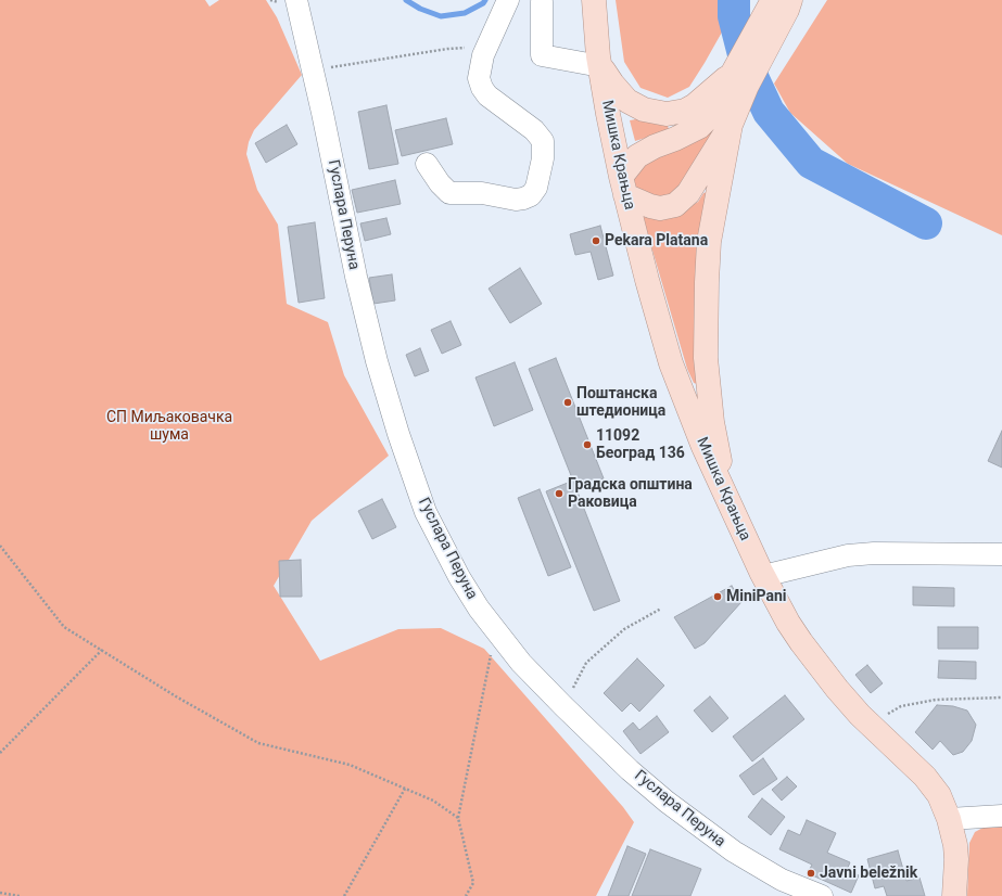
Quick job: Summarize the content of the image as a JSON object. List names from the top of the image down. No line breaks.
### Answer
{"streets":{"main road":["Мишка Крањца"],"street":["Гуслара Перуна"]},"parks":["СП Миљаковачка шума"],"places":["Pekara Platana","Поштанска штедионица","11092 Београд 136","Градска општина Раковица","MiniPani","Javni beležnik"]}
